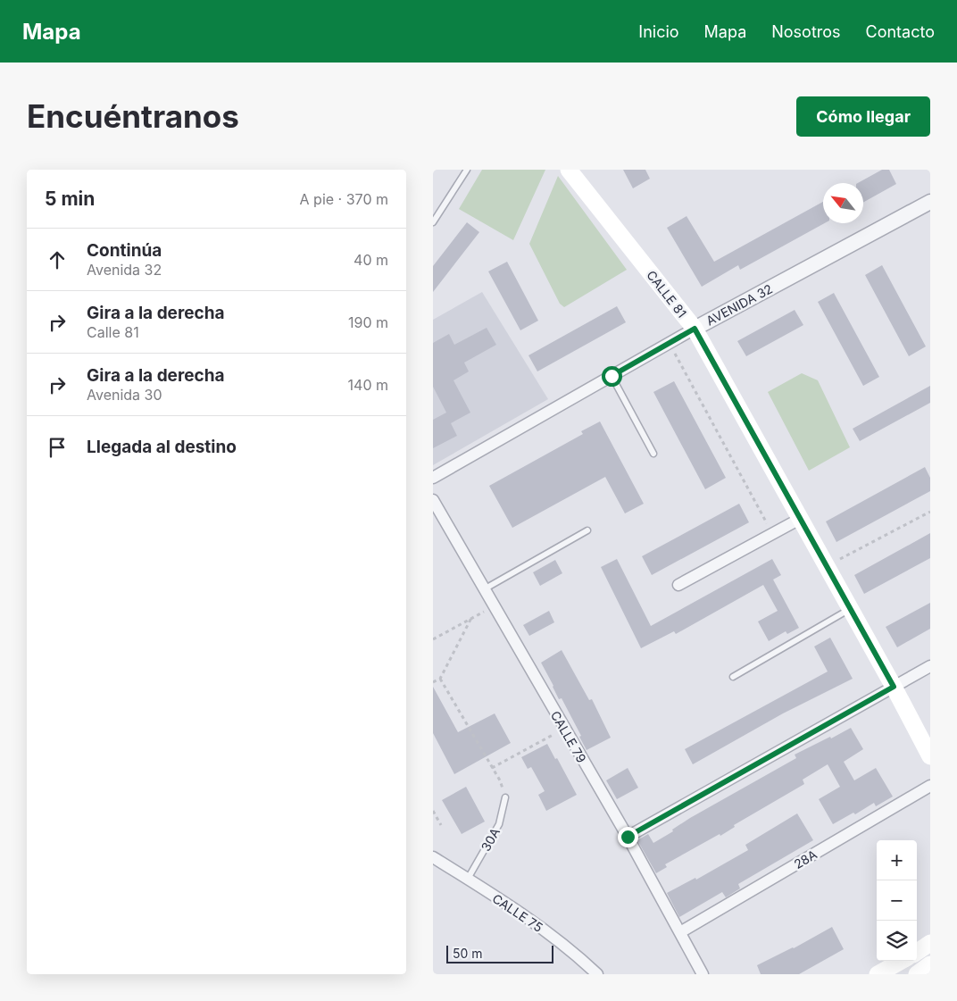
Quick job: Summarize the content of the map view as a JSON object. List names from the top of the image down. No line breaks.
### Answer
{"streets":{"main road":["CALLE 81"],"street":["AVENIDA 32","CALLE 79","28A","CALLE 75"],"lane":["30A"]},"crossings":[["CALLE 81","AVENIDA 32"],["CALLE 79","28A"],["30A","CALLE 75"]],"scale_bar":"50 m","north":"top left","page":{"header":"Mapa","nav":["Inicio","Mapa","Nosotros","Contacto"],"buttons":"Cómo llegar","title":"Encuéntranos","heading":["5 min","A pie · 370 m"],"list":[["Continúa","Avenida 32","40 m"],["Gira a la derecha","Calle 81","190 m"],["Gira a la derecha","Avenida 30","140 m"],"Llegada al destino"],"map_buttons":["+","−"],"scale":"50 m"}}
